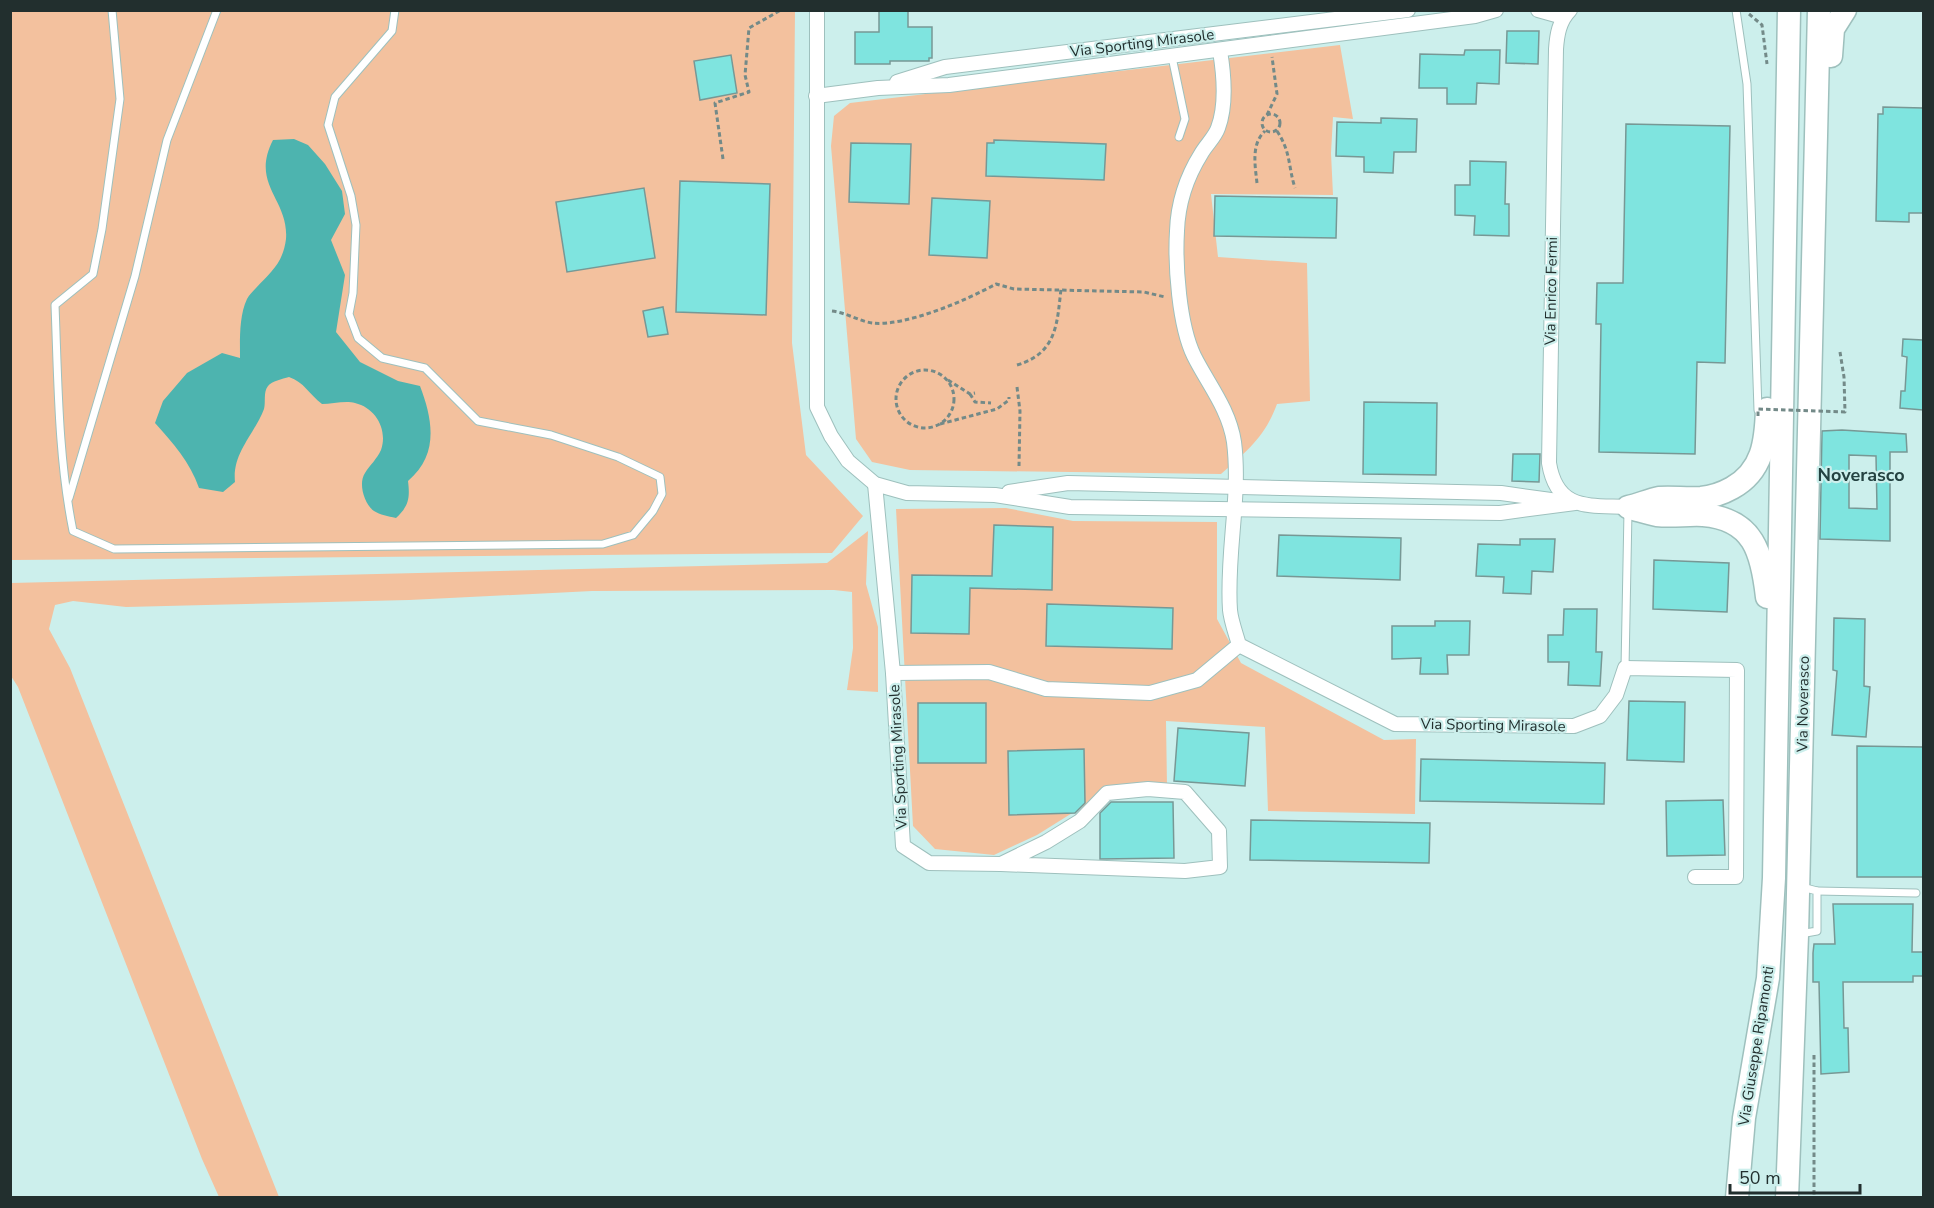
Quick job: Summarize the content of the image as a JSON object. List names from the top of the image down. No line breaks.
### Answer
{"streets":{"main road":["Via Noverasco","Via Giuseppe Ripamonti"],"street":["Via Sporting Mirasole","Via Enrico Fermi"]},"crossings":[["Via Noverasco","Via Giuseppe Ripamonti"]],"districts":["Noverasco"],"scale_bar":"50 m"}
